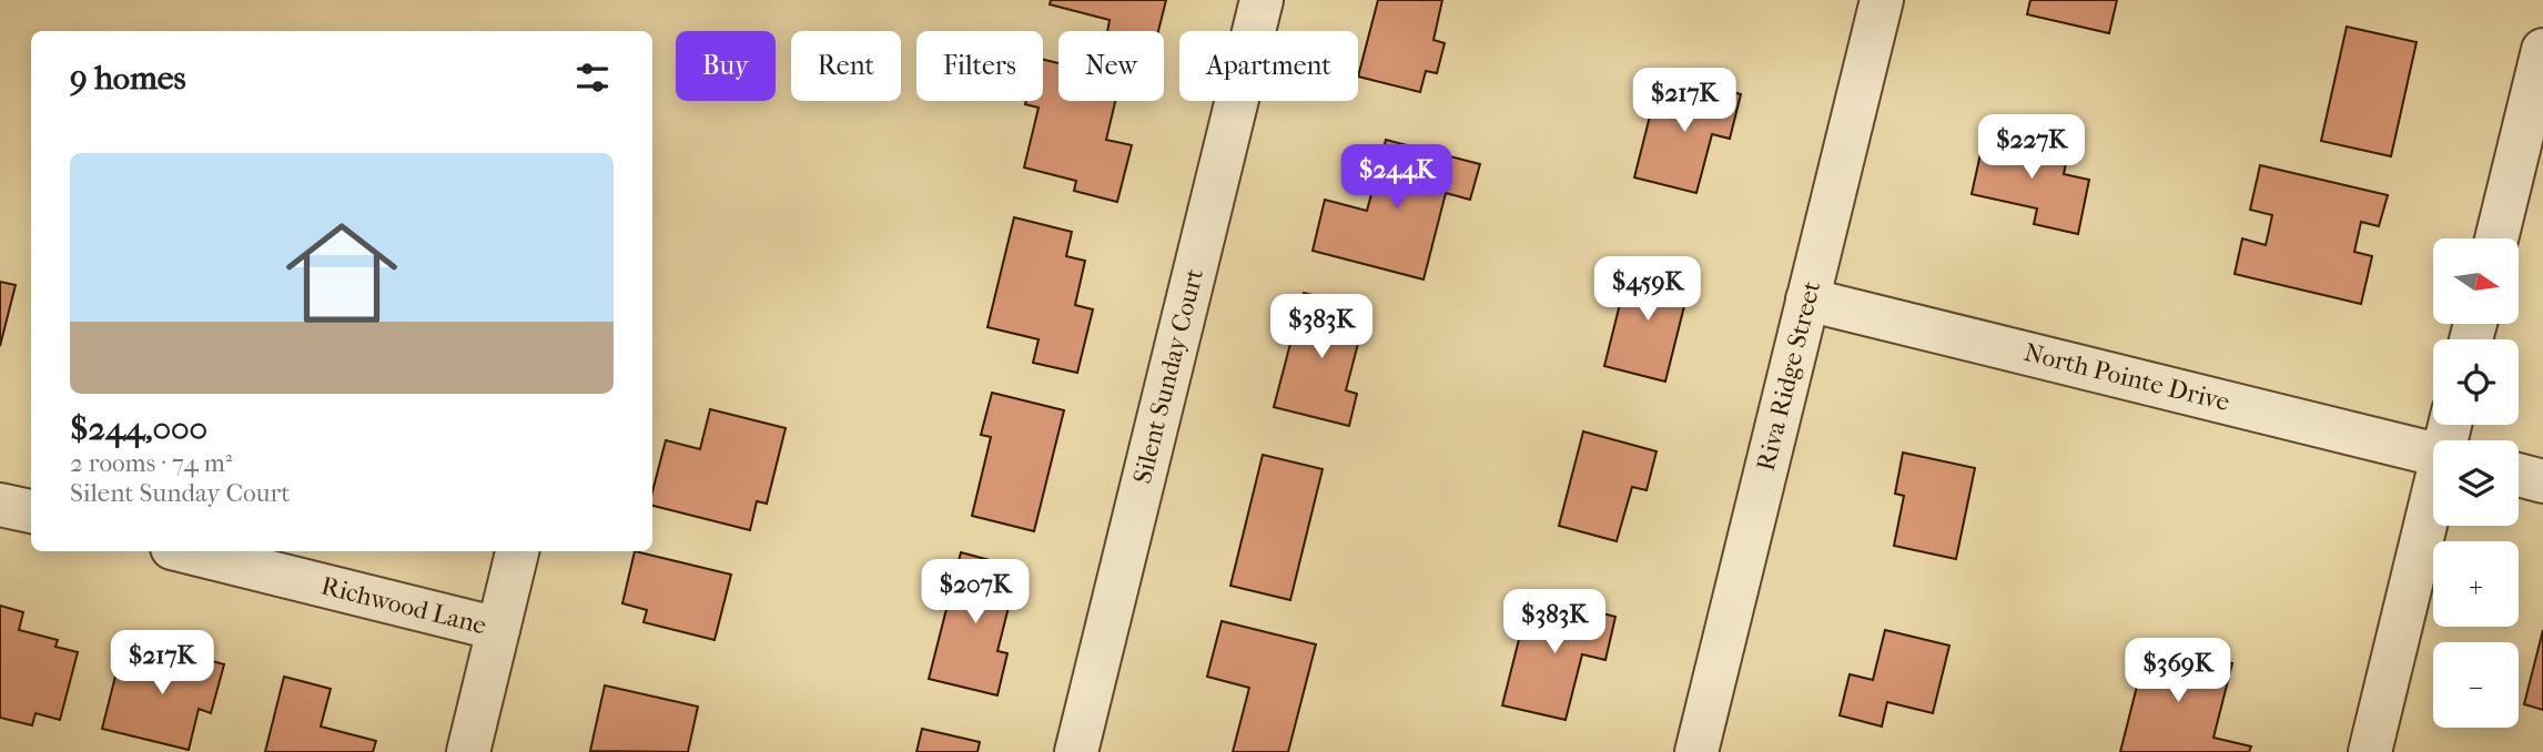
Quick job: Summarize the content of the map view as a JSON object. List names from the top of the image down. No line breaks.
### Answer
{"streets":{"street":["Silent Sunday Court","Riva Ridge Street","North Pointe Drive","Richwood Lane"]},"crossings":[["Riva Ridge Street","North Pointe Drive"]],"north":"right","page":{"chip":["Buy","Rent","Filters","New","Apartment"],"heading":"9 homes","price":["$217K","$227K","$244K","$459K","$383K","$207K","$383K","$217K","$369K"],"list":[{"name":"$244,000","note":"2 rooms · 74 m² · Silent Sunday Court"}],"map_buttons":["+","−"]}}
